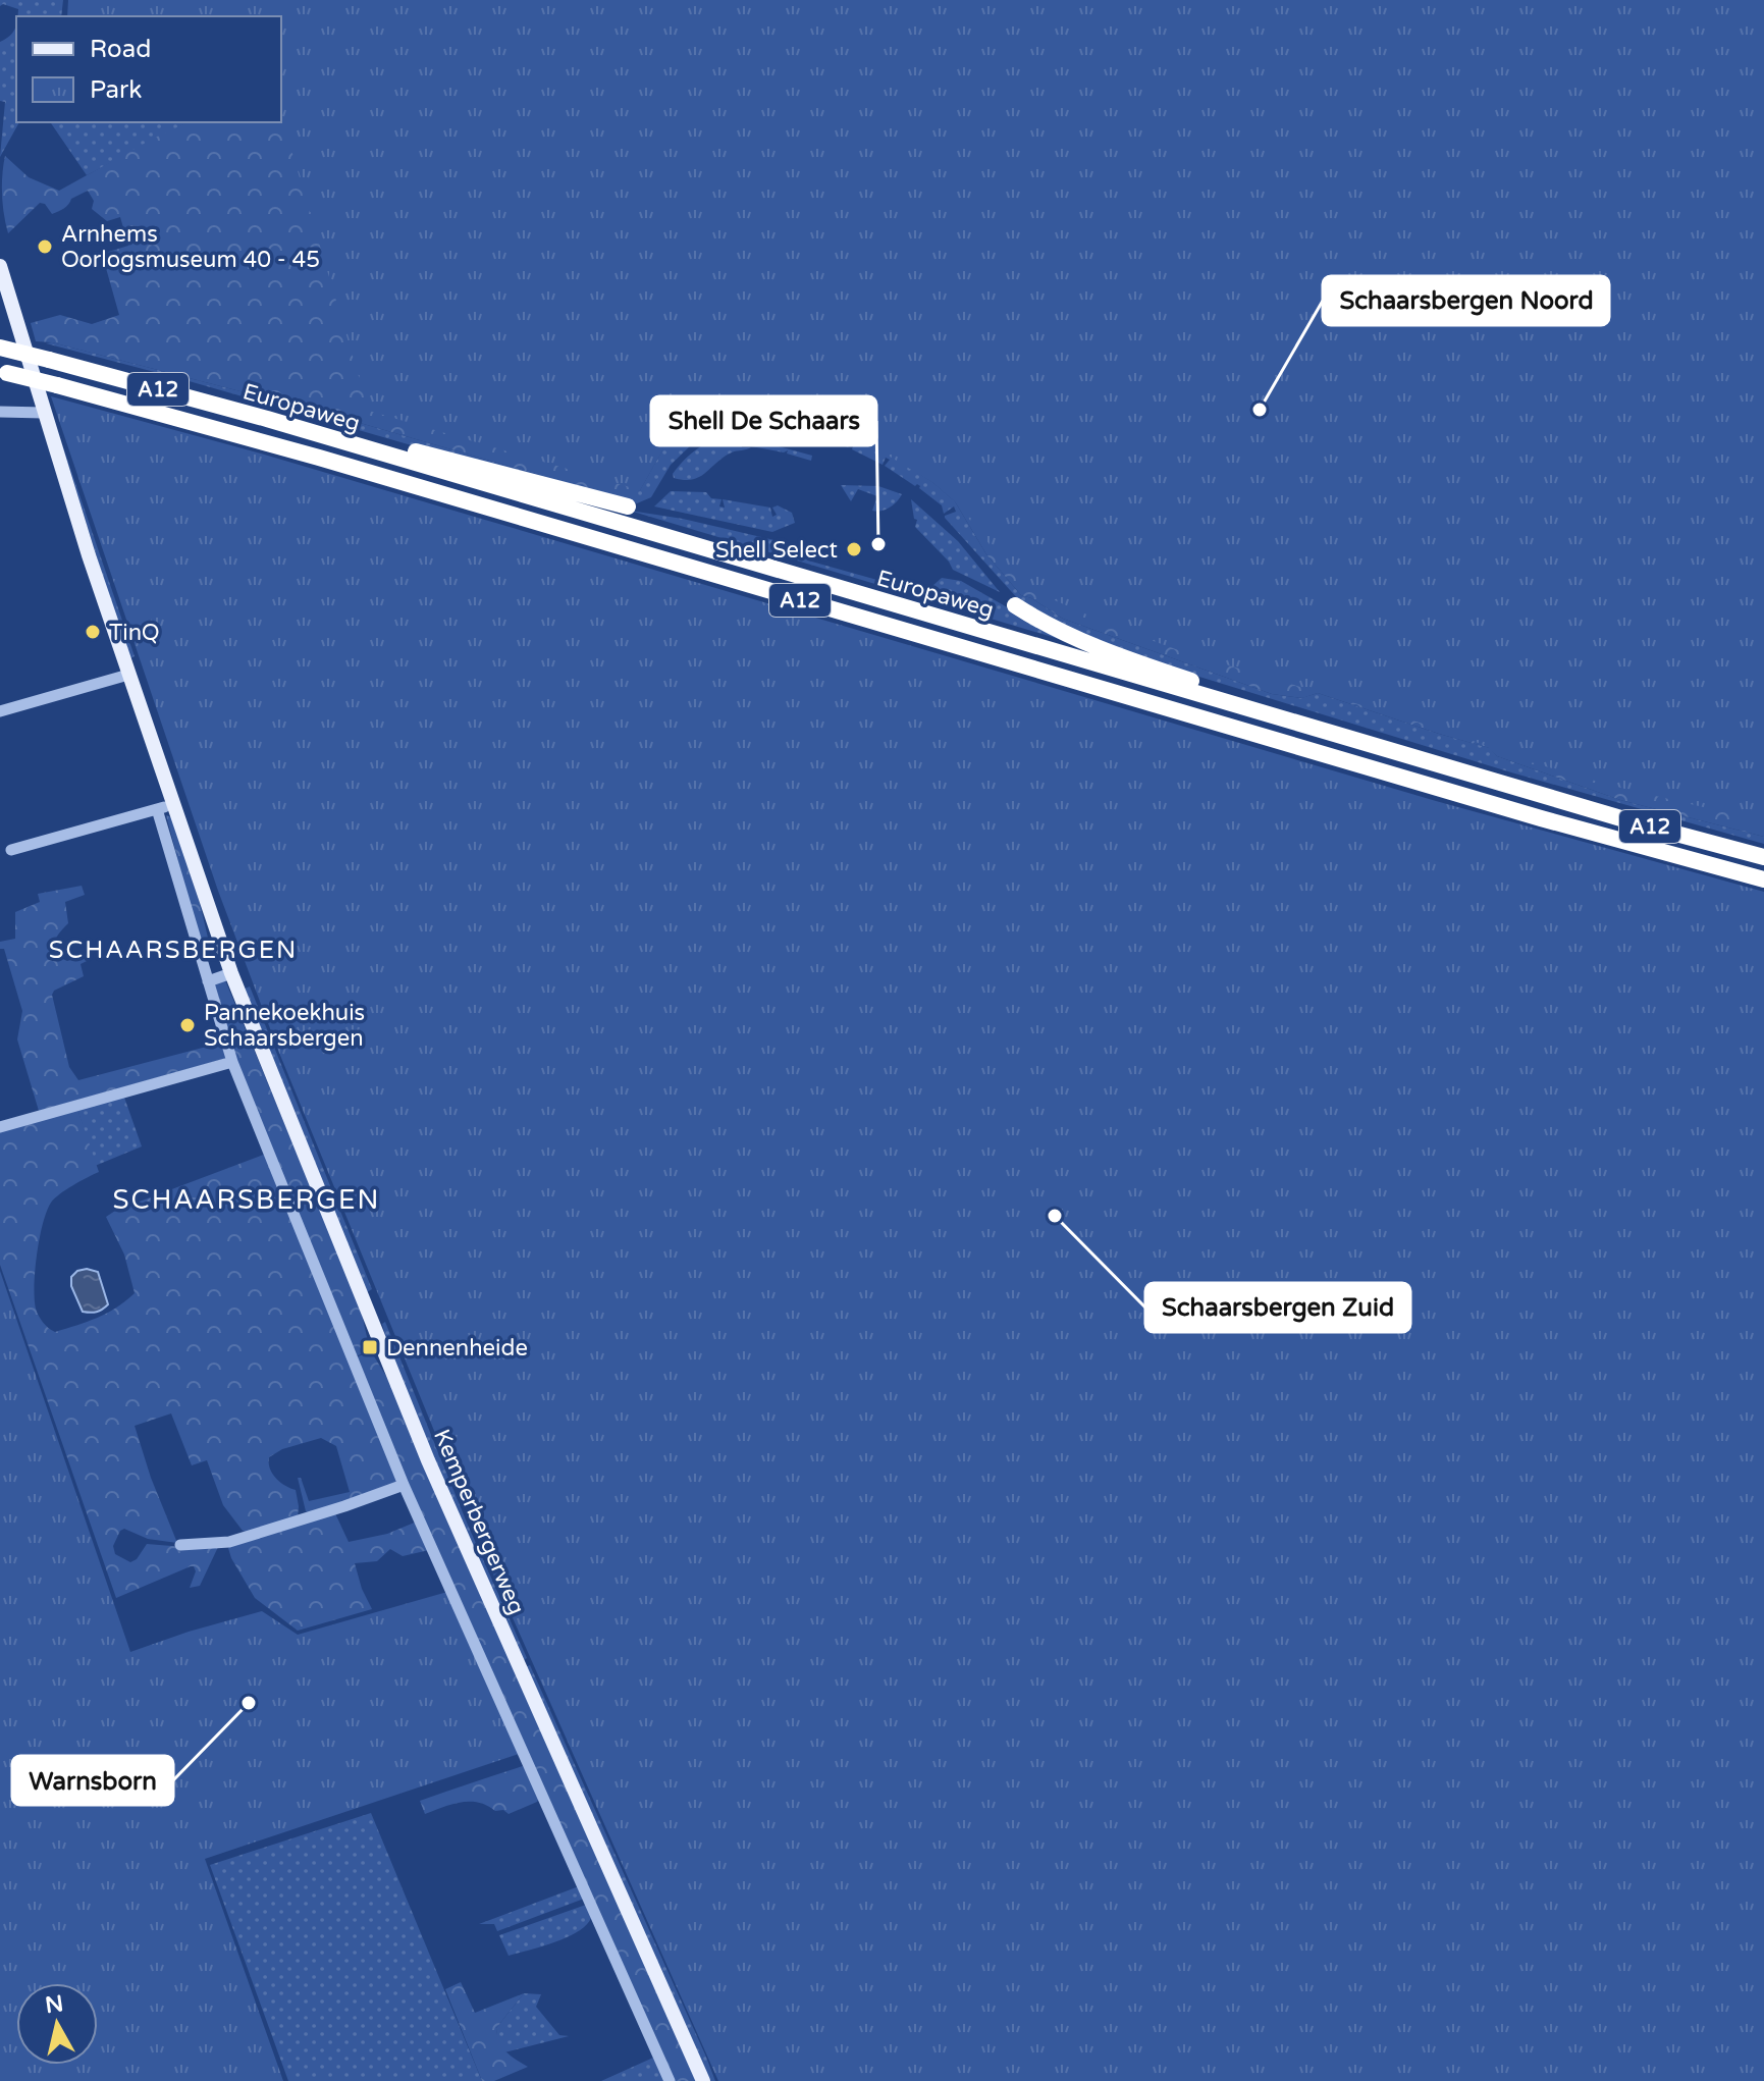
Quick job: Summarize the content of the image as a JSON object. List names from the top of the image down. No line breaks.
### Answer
{"streets":{"highway":["A12","Europaweg"],"main road":["Kemperbergerweg"]},"crossings":[["A12","Europaweg"]],"districts":["SCHAARSBERGEN","SCHAARSBERGEN"],"places":{"other":["Arnhems Oorlogsmuseum 40 - 45","Schaarsbergen Noord","Shell De Schaars","Shell Select","TinQ","Pannekoekhuis Schaarsbergen","Schaarsbergen Zuid","Warnsborn"],"transit":["Dennenheide"]},"legend":["Road","Park"],"north":"top"}
